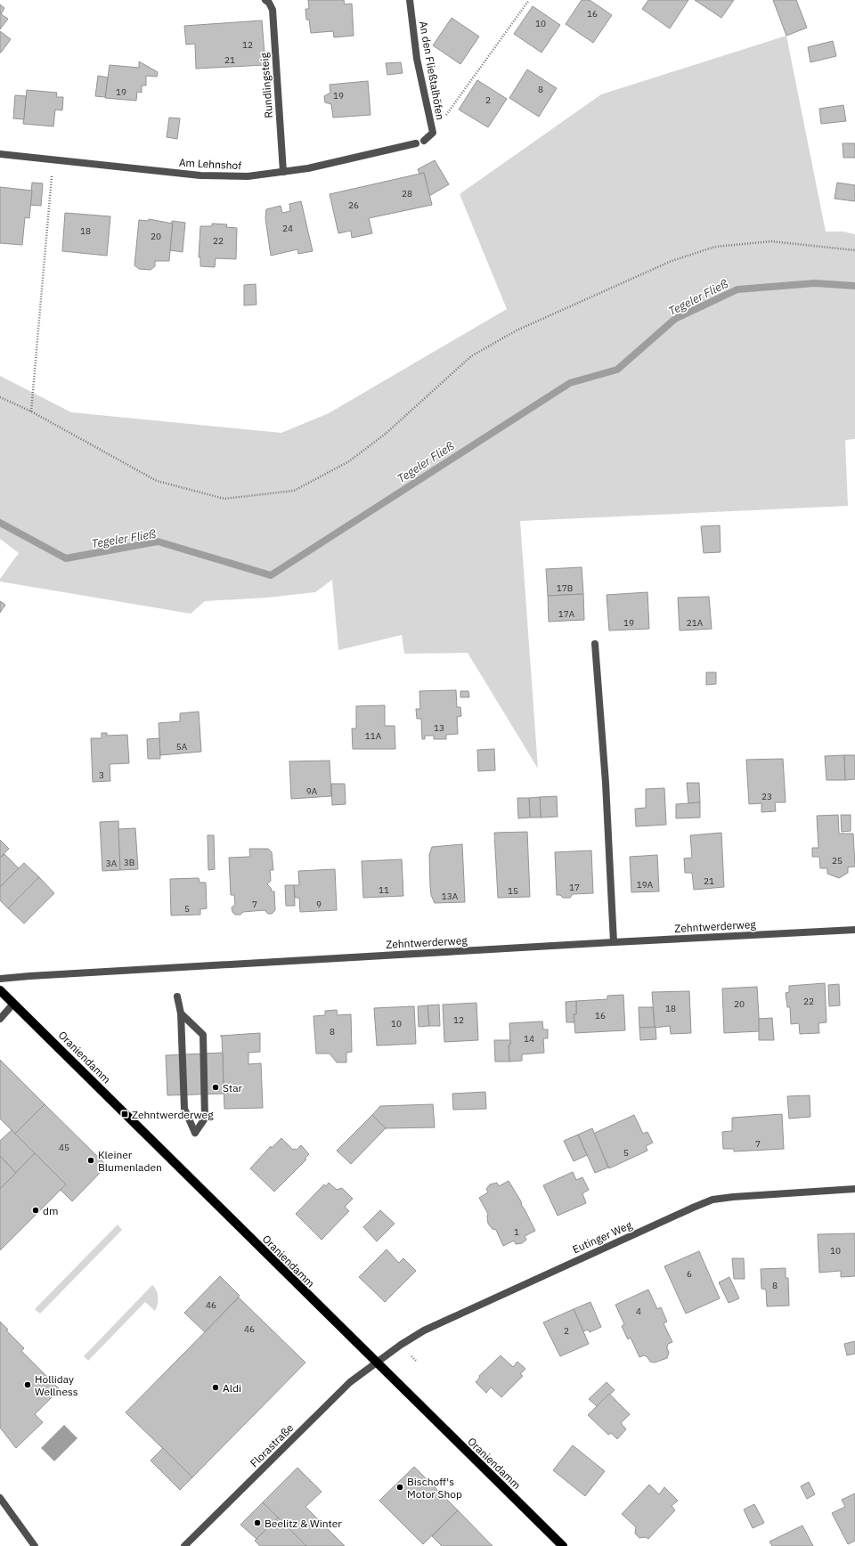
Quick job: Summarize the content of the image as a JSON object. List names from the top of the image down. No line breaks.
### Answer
{"streets":{"main road":["Oraniendamm"],"street":["An den Fließtalhöfen","Rundlingsteig","Am Lehnshof","Zehntwerderweg","Eutinger Weg","Florastraße"]},"crossings":[["Rundlingsteig","Am Lehnshof"],["Oraniendamm","Eutinger Weg"],["Oraniendamm","Florastraße"],["Eutinger Weg","Florastraße"]],"water":["Tegeler Fließ"],"places":{"other":["Star","Kleiner Blumenladen","dm","Holliday Wellness","Aldi","Bischoff's Motor Shop","Beelitz & Winter"],"transit":["Zehntwerderweg"]},"house_numbers":["16","10","12","21","8","19","19","2","28","26","24","18","20","22","17B","17A","19","21A","13","11A","5A","3","9A","23","25","3B","3A","21","19A","17","11","15","13A","7","9","5","22","20","18","16","12","10","8","14","7","45","5","1","10","6","8","46","4","46","2"]}
